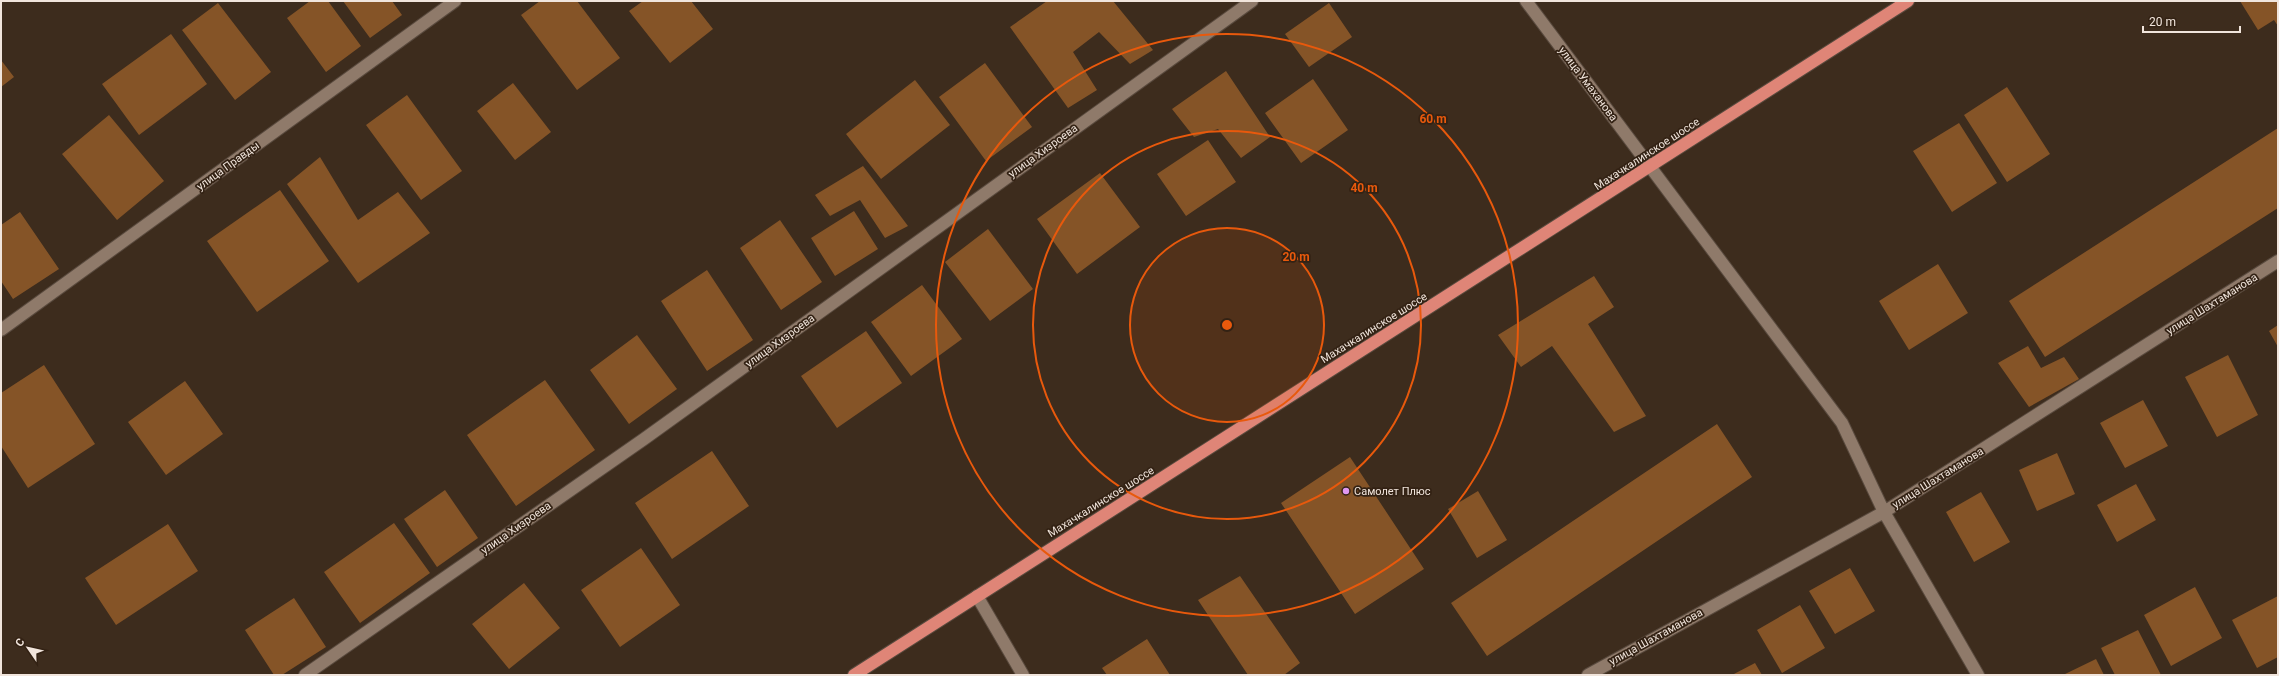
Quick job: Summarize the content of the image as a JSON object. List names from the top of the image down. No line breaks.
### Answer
{"streets":{"highway":["Махачкалинское шоссе"],"street":["улица Умаханова","улица Хизроева","улица Правды","улица Шахтаманова"]},"crossings":[["улица Умаханова","Махачкалинское шоссе"],["улица Умаханова","улица Шахтаманова"]],"places":["Самолет Плюс"],"scale_bar":"20 m","north":"top left","rings":["60 m","40 m","20 m"]}
